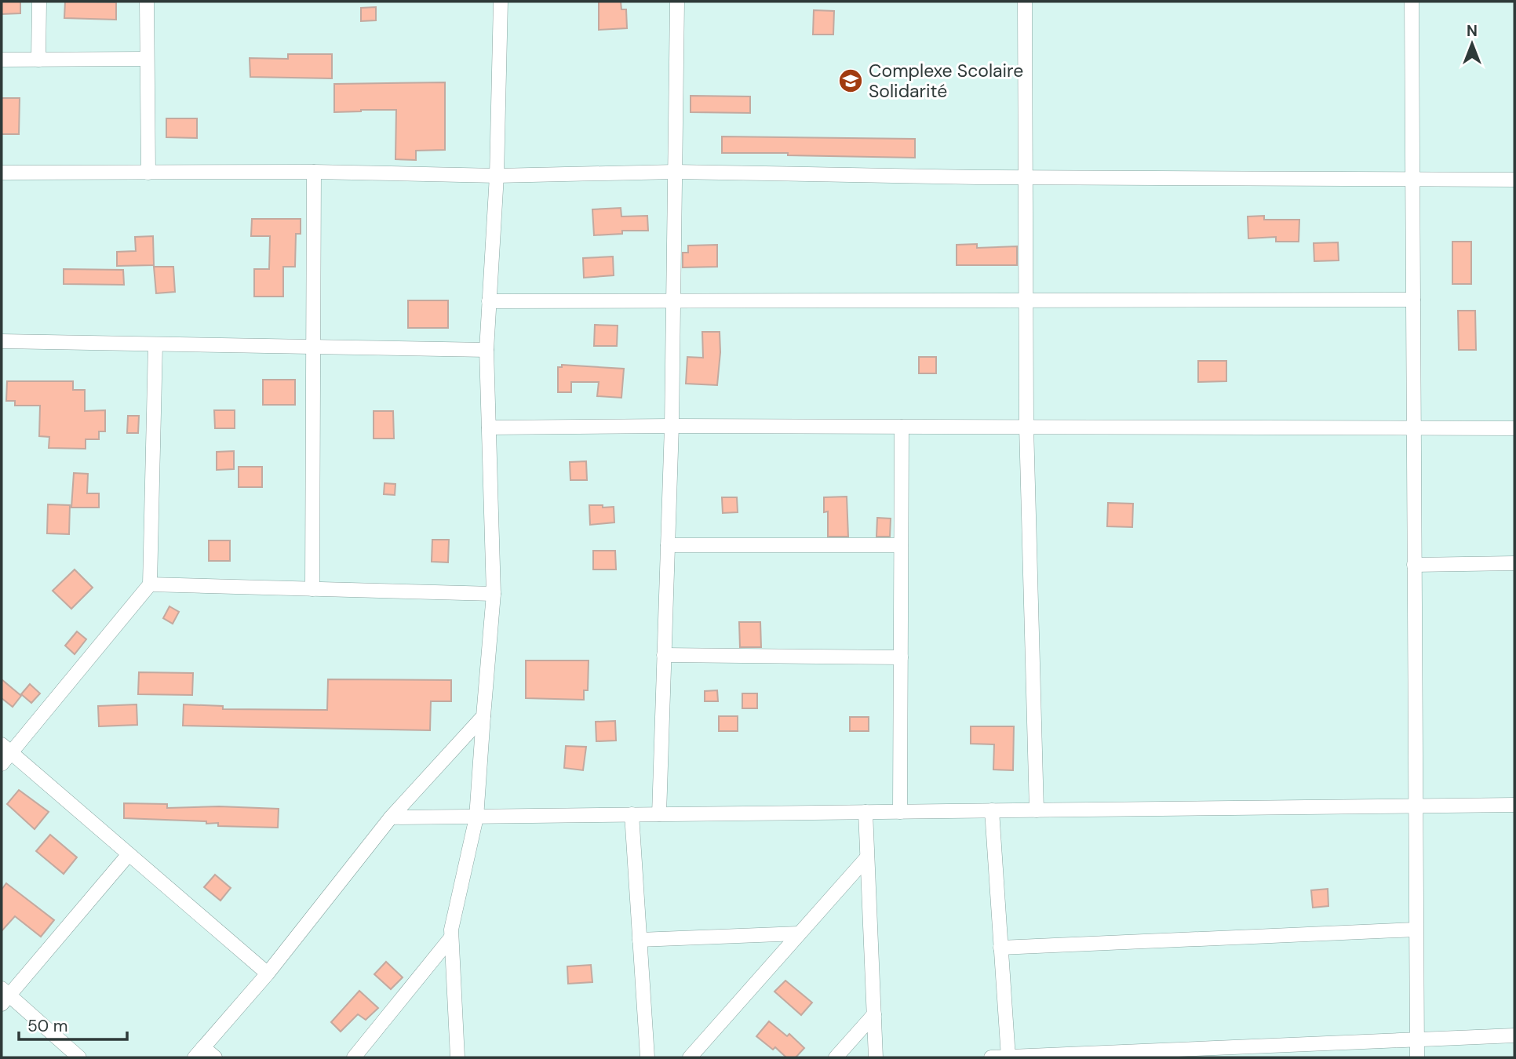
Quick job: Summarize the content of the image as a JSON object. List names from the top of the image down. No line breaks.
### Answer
{"places":{"school or university":["Complexe Scolaire Solidarité"]},"scale_bar":"50 m","north":"top"}
